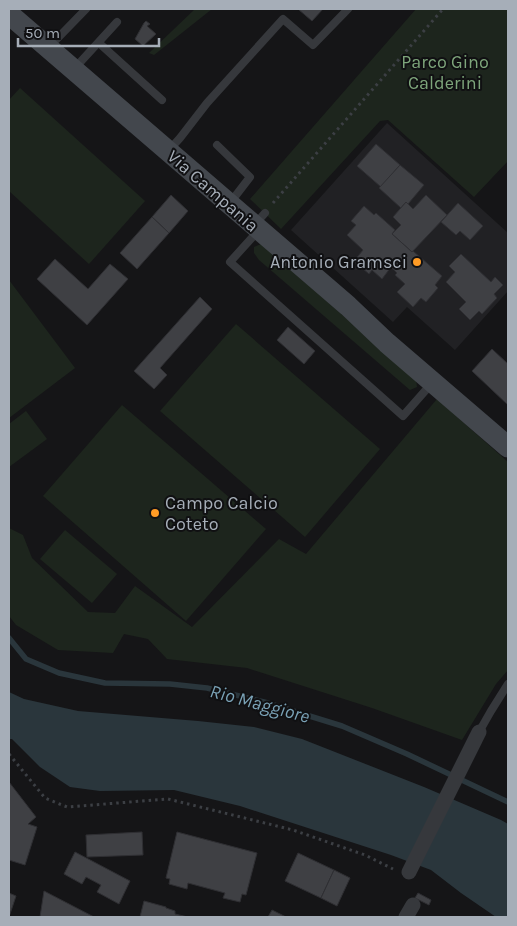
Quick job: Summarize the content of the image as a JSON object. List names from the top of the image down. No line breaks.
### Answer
{"streets":{"street":["Via Campania"]},"water":["Rio Maggiore"],"parks":["Parco Gino Calderini"],"places":["Antonio Gramsci","Campo Calcio Coteto"],"scale_bar":"50 m"}
